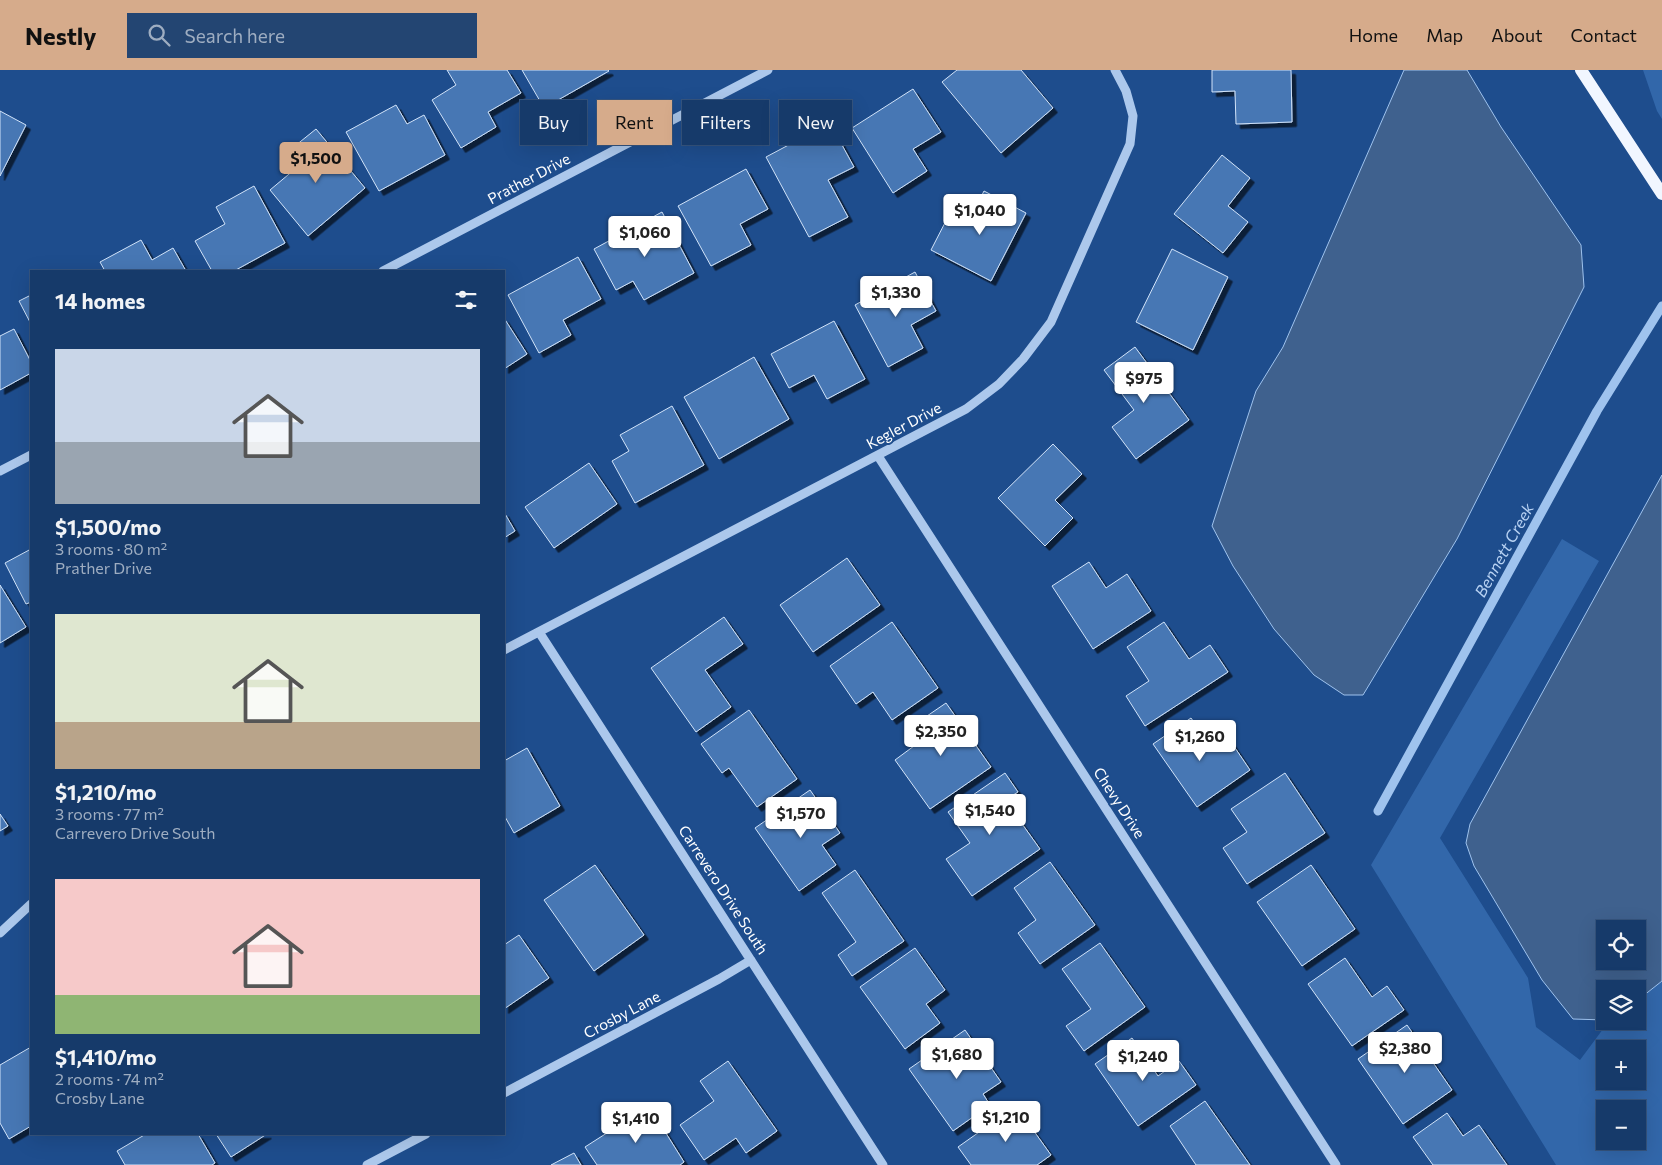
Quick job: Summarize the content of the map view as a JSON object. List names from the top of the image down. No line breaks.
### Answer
{"streets":{"street":["Prather Drive","Kegler Drive","Chevy Drive","Carrevero Drive South","Crosby Lane"]},"crossings":[["Kegler Drive","Chevy Drive"],["Kegler Drive","Carrevero Drive South"],["Carrevero Drive South","Crosby Lane"]],"water":["Bennett Creek"],"page":{"header":"Nestly","search":"Search here","nav":["Home","Map","About","Contact"],"chip":["Buy","Rent","Filters","New"],"price":["$1,500","$1,040","$1,060","$1,330","$975","$2,350","$1,260","$1,540","$1,570","$2,380","$1,680","$1,240","$1,210","$1,410"],"heading":"14 homes","list":[{"name":"$1,500/mo","note":"3 rooms · 80 m² · Prather Drive"},{"name":"$1,210/mo","note":"3 rooms · 77 m² · Carrevero Drive South"},{"name":"$1,410/mo","note":"2 rooms · 74 m² · Crosby Lane"}],"map_buttons":["+","−"]}}
